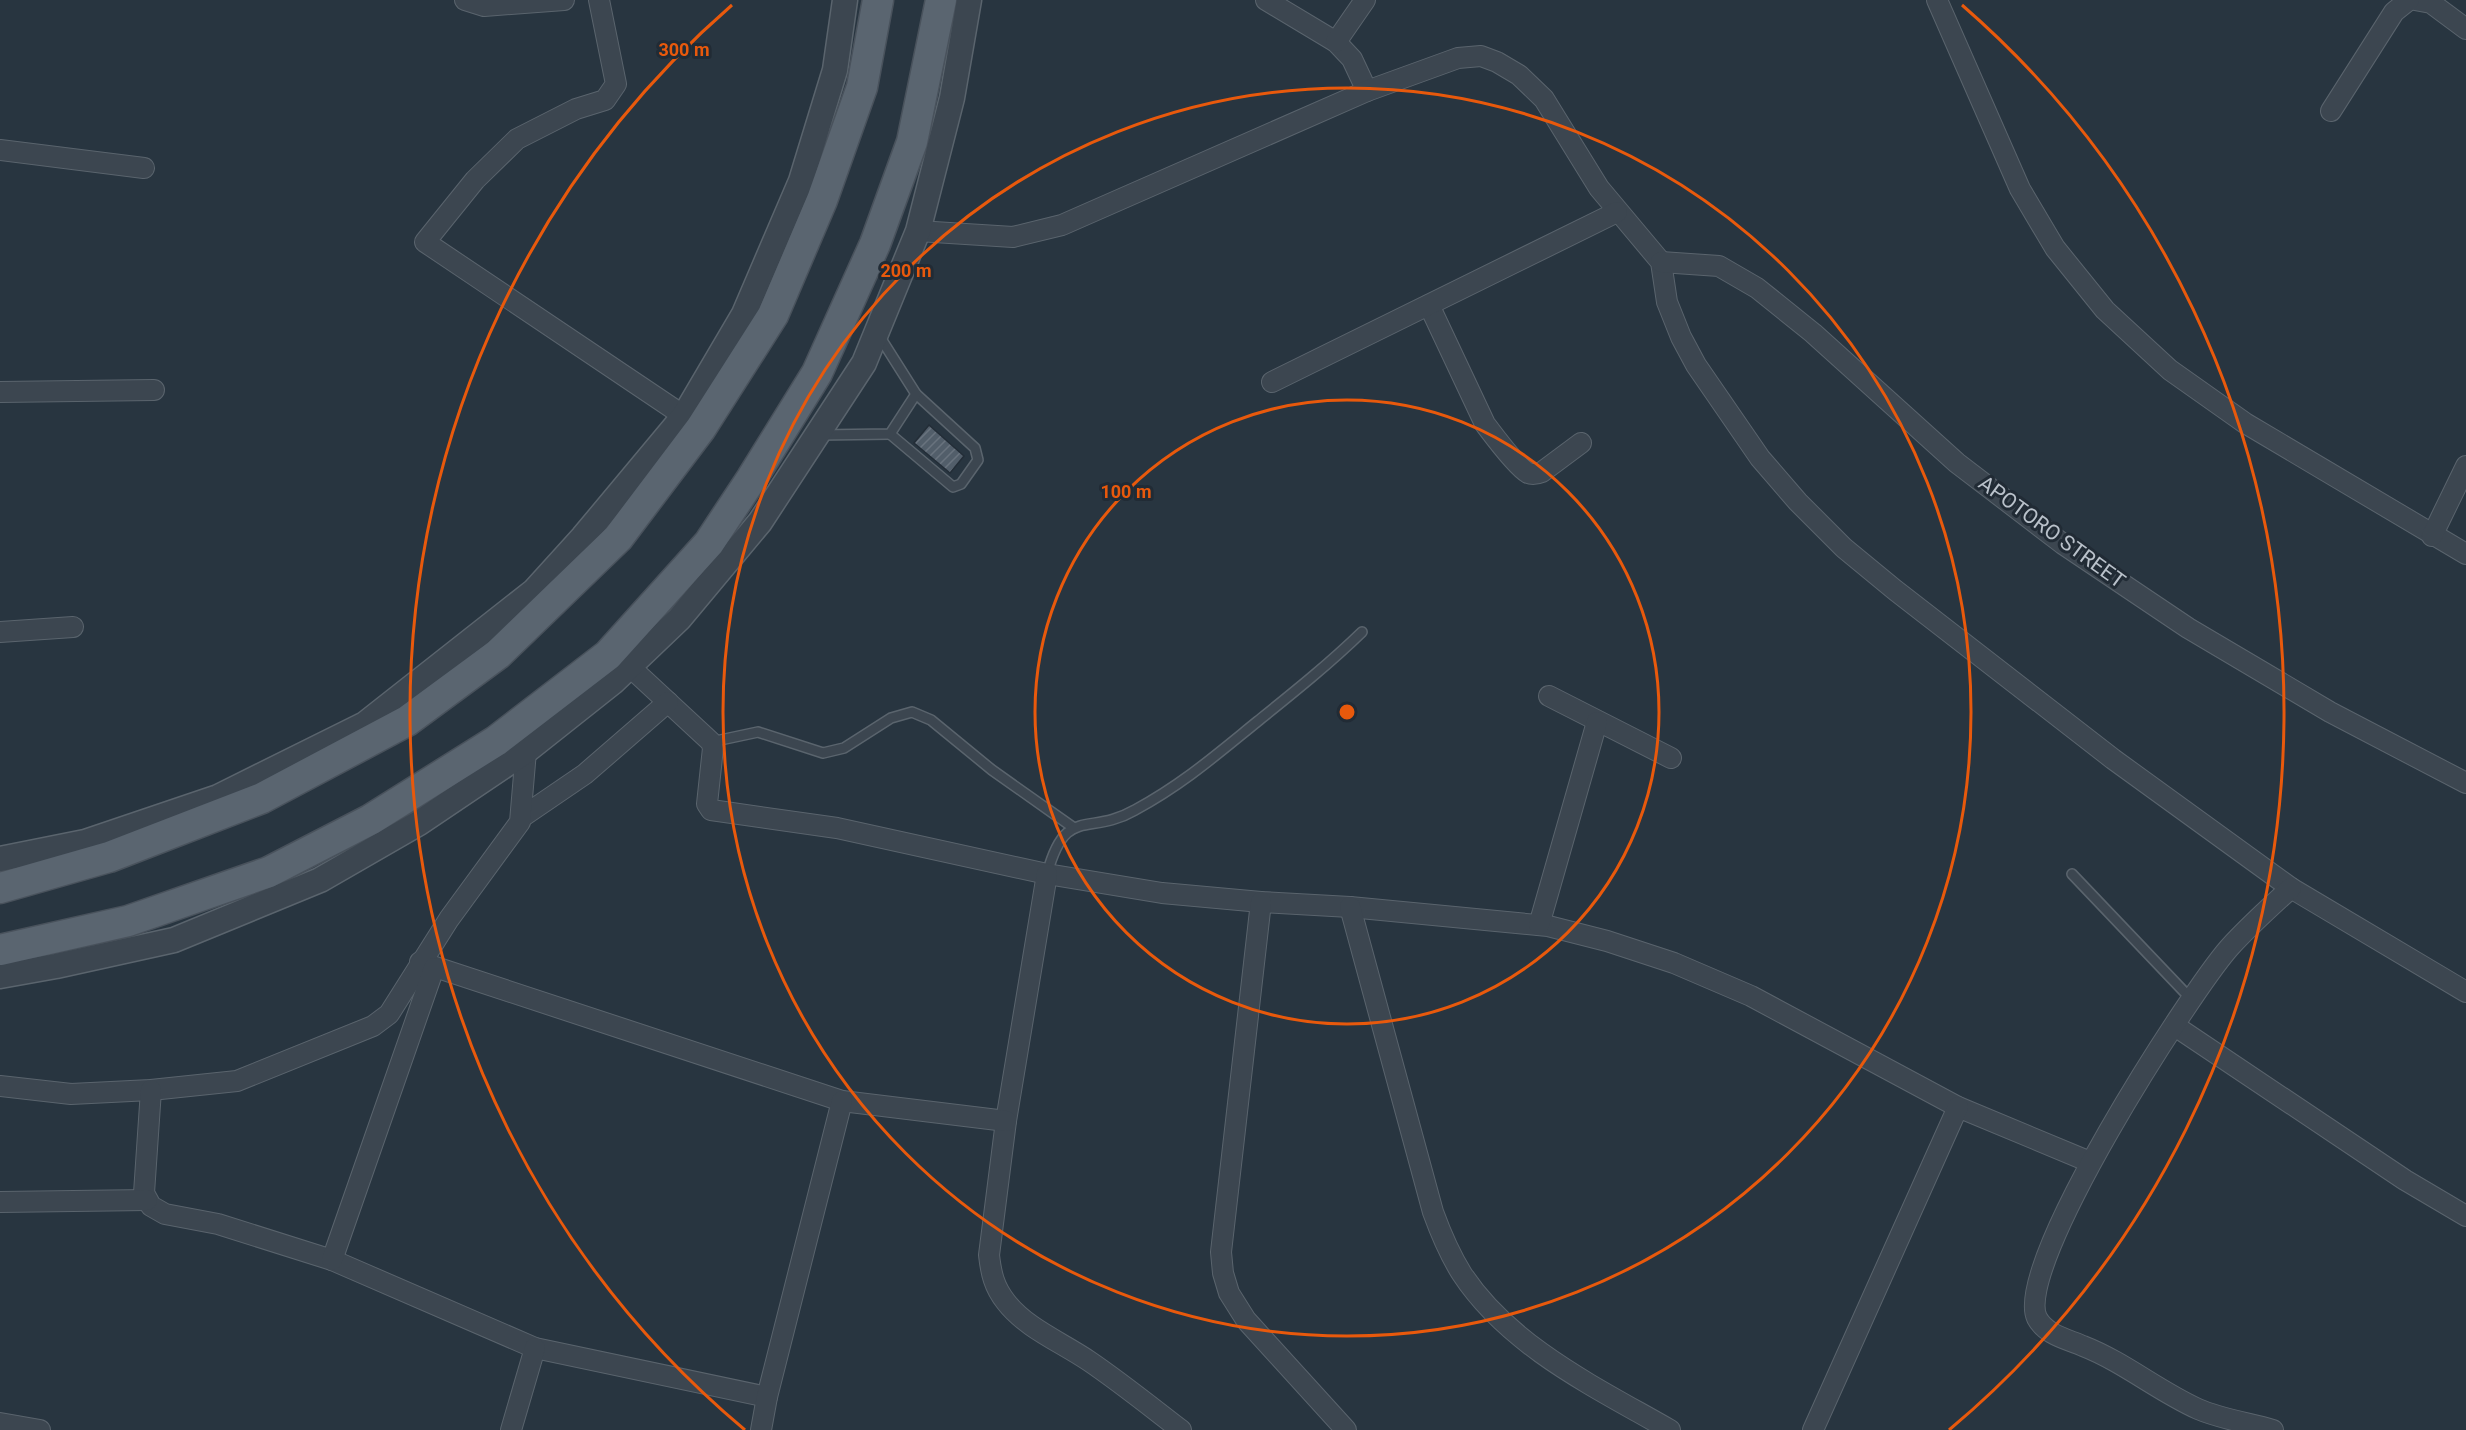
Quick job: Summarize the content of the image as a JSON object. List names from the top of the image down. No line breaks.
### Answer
{"streets":{"street":["APOTORO STREET"]},"rings":["300 m","200 m","100 m"]}
